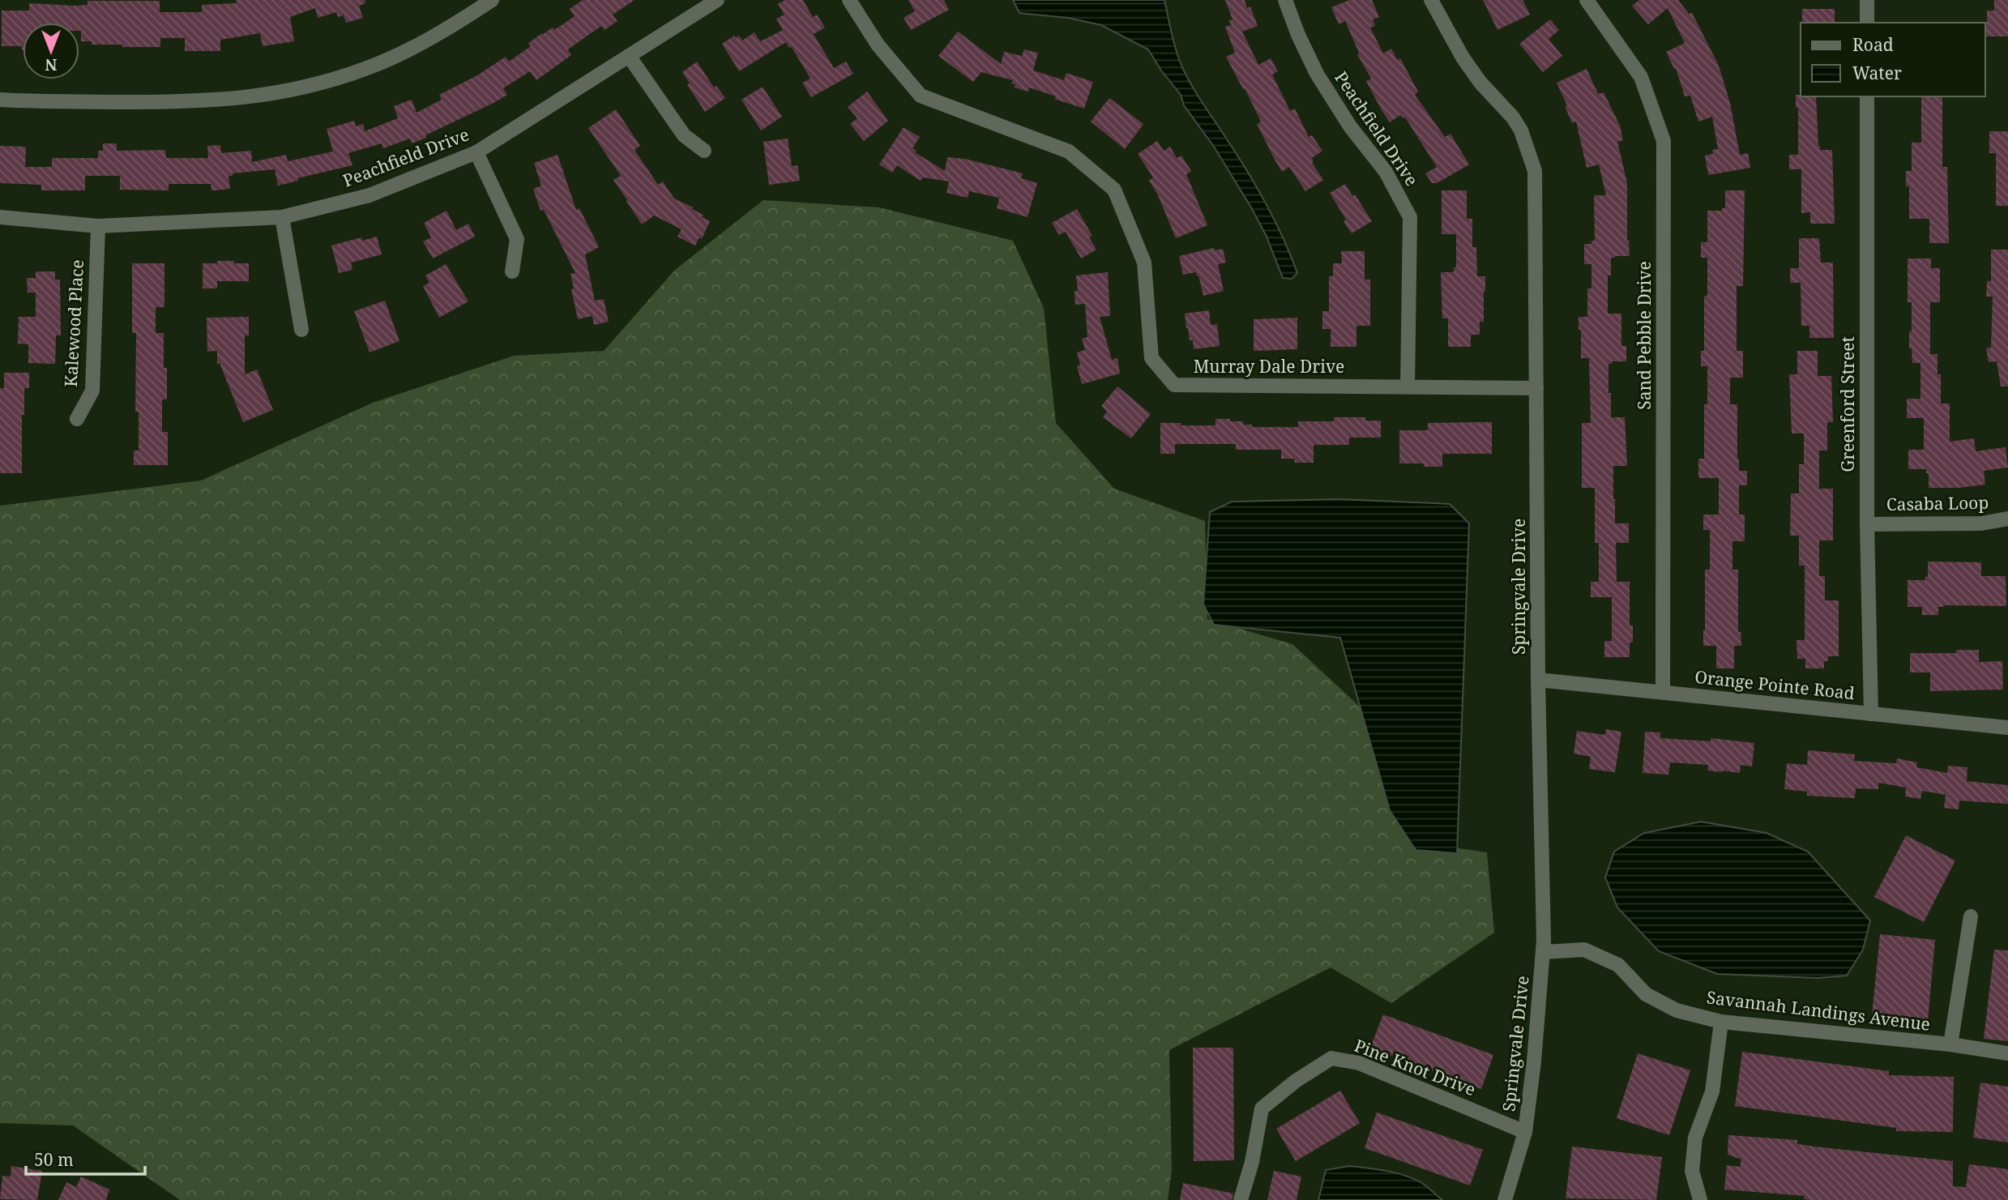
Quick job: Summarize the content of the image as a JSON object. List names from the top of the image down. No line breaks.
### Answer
{"streets":{"street":["Peachfield Drive","Kalewood Place","Sand Pebble Drive","Murray Dale Drive","Greenford Street","Casaba Loop","Springvale Drive","Orange Pointe Road","Savannah Landings Avenue","Pine Knot Drive"]},"crossings":[["Peachfield Drive","Kalewood Place"],["Peachfield Drive","Murray Dale Drive"],["Sand Pebble Drive","Orange Pointe Road"],["Murray Dale Drive","Springvale Drive"],["Greenford Street","Casaba Loop"],["Greenford Street","Orange Pointe Road"],["Springvale Drive","Orange Pointe Road"],["Springvale Drive","Savannah Landings Avenue"],["Springvale Drive","Pine Knot Drive"]],"legend":["Road","Water"],"scale_bar":"50 m","north":"bottom"}
